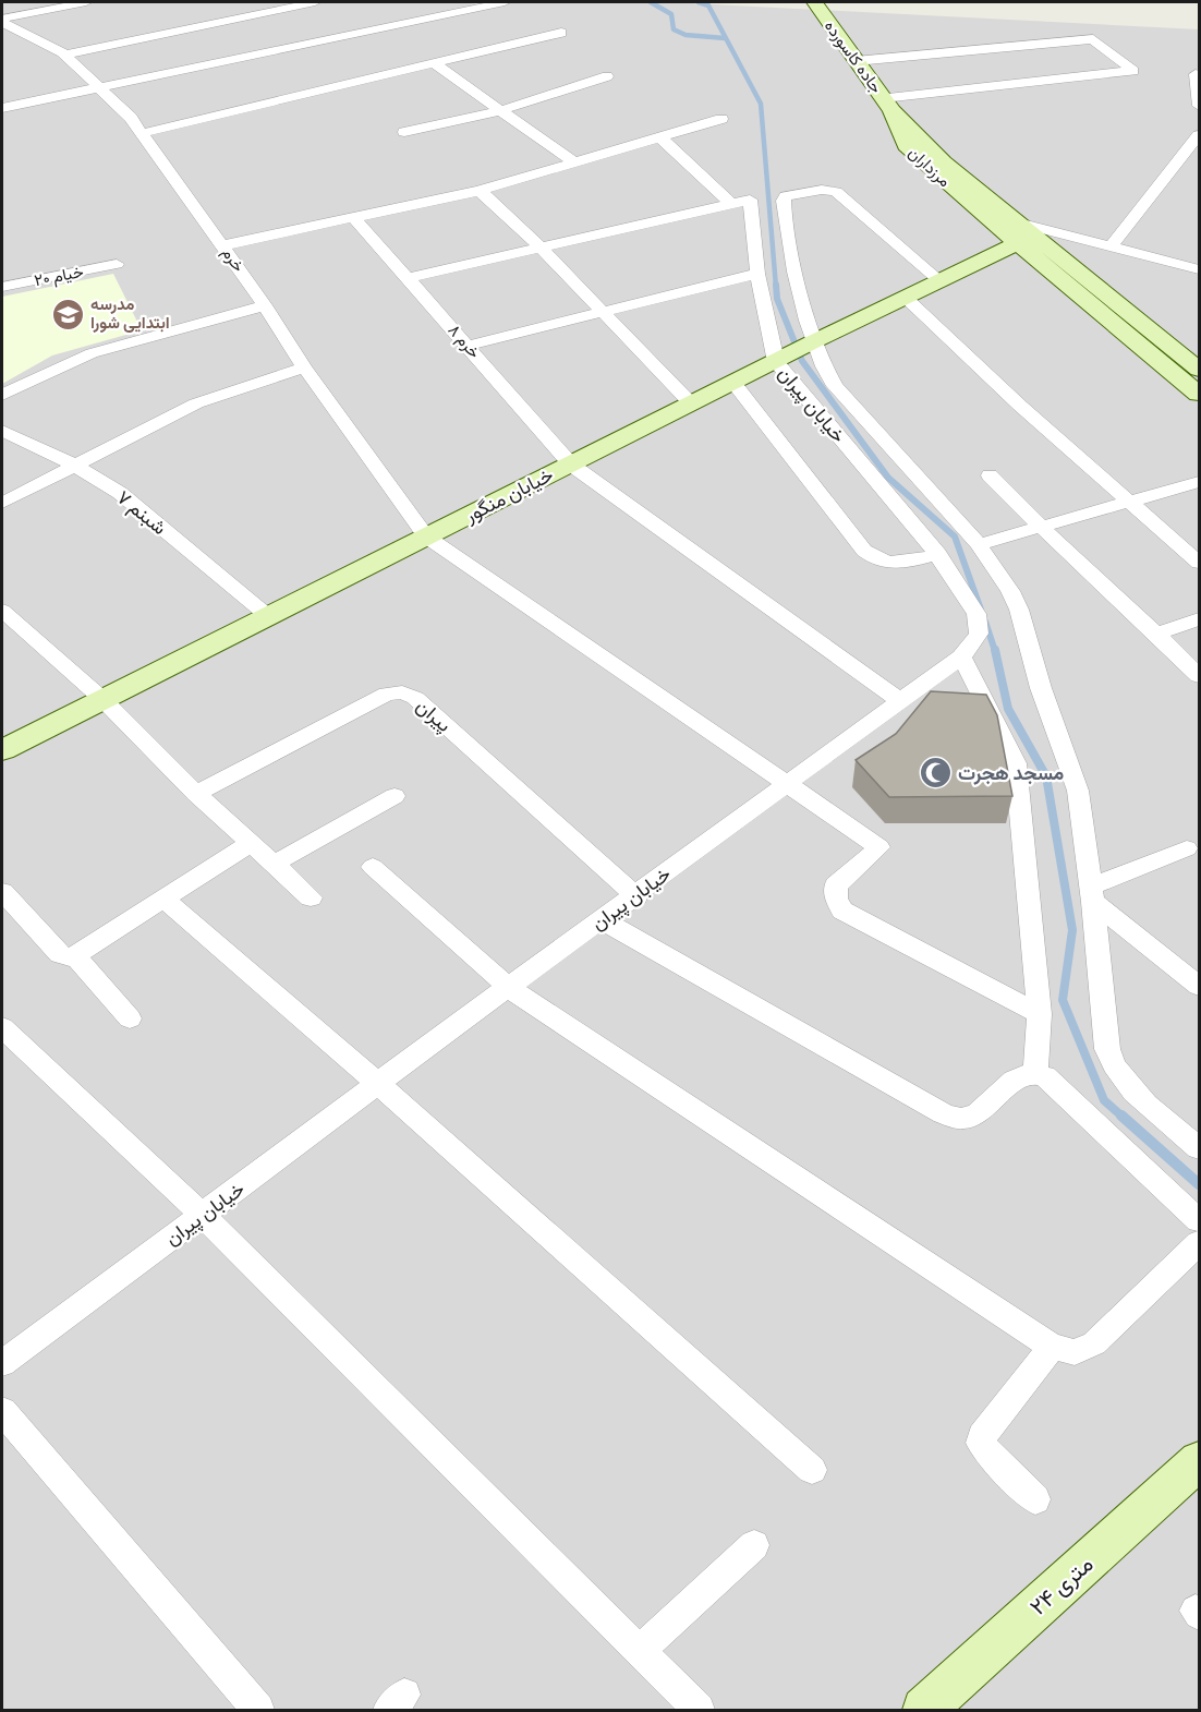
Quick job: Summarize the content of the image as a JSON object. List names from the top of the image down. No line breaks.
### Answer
{"streets":{"street":["جاده کاسورده","مرزداران","خرم","خیام ۲۰","خرم ۸","خیابان پیران","خیابان منگور","شبنم ۷","پیران","۲۴ متری"]},"crossings":[["جاده کاسورده","مرزداران"],["مرزداران","خیابان منگور"],["خرم","خیابان پیران"],["خرم","خیابان منگور"],["خرم ۸","خیابان پیران"],["خرم ۸","خیابان منگور"],["خیابان پیران","خیابان منگور"],["خیابان پیران","پیران"],["خیابان منگور","شبنم ۷"]],"places":{"school or university":["مدرسه ابتدایی شورا"],"mosque":["مسجد هجرت"]}}
